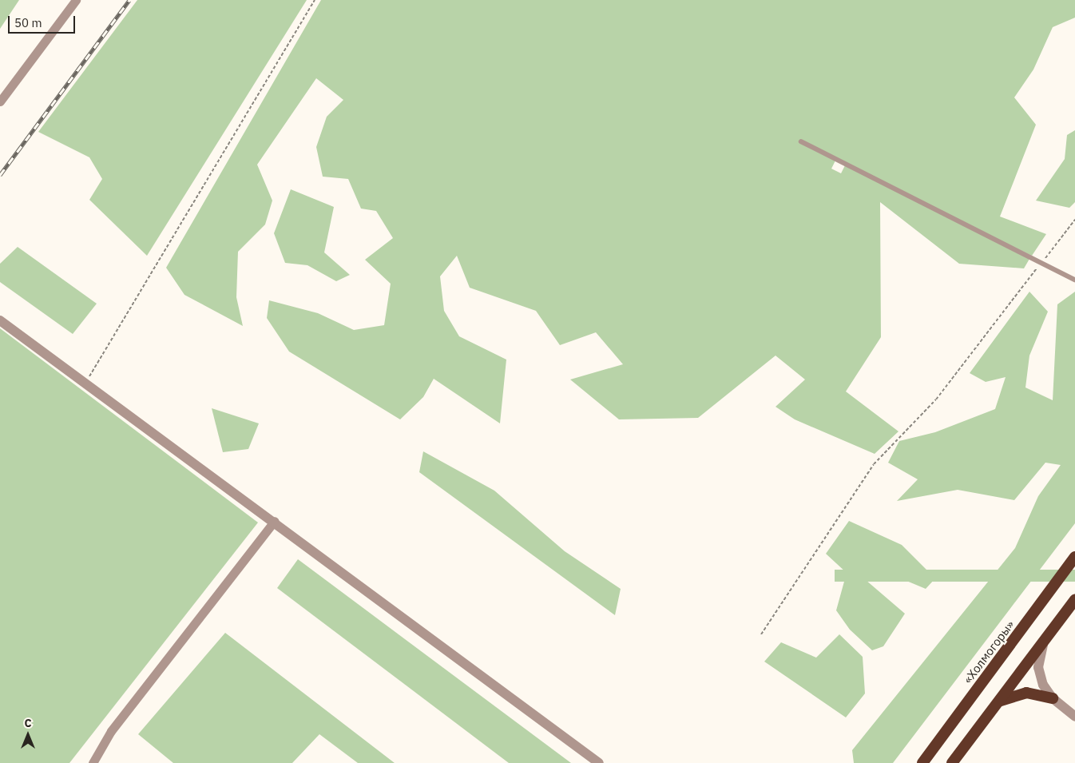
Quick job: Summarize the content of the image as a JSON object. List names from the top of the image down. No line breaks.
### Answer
{"streets":{"highway":["«Холмогоры»"]},"scale_bar":"50 m","north":"top"}
